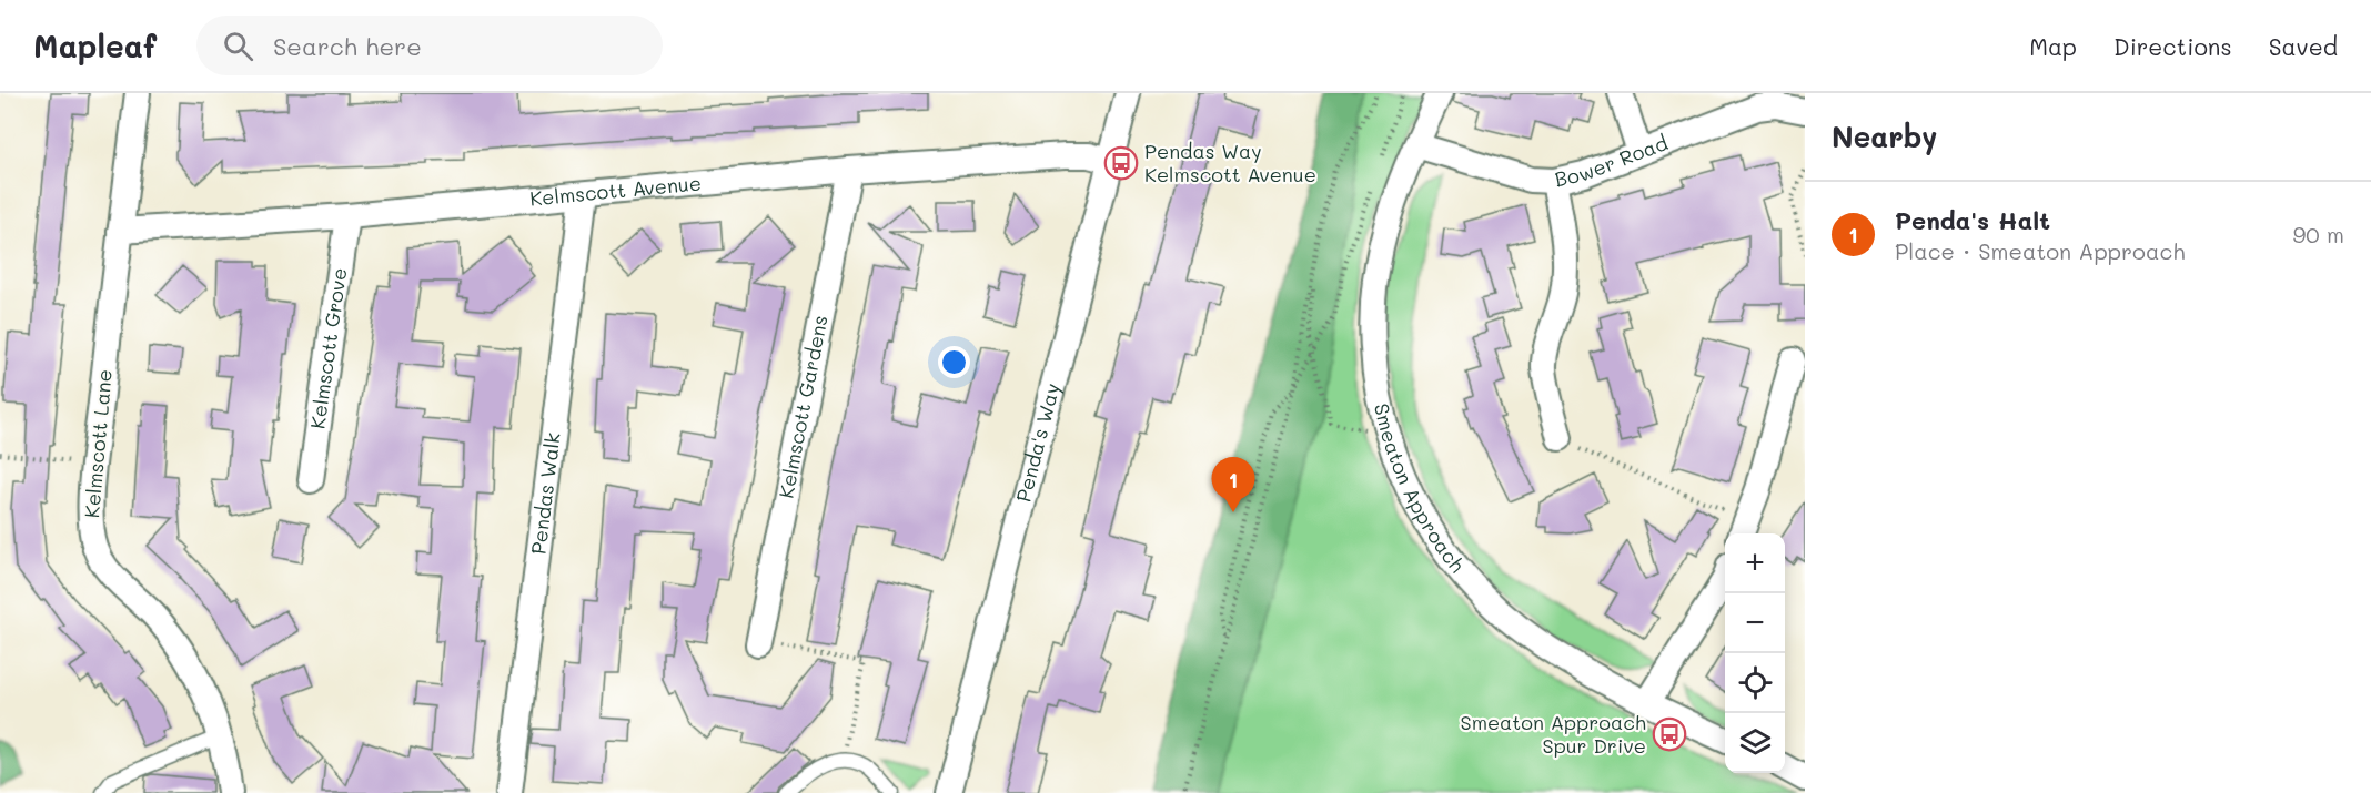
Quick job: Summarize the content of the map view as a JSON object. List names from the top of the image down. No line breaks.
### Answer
{"streets":{"street":["Bower Road","Kelmscott Avenue","Kelmscott Grove","Kelmscott Gardens","Kelmscott Lane","Penda's Way","Smeaton Approach","Pendas Walk"]},"crossings":[["Bower Road","Smeaton Approach"],["Kelmscott Avenue","Kelmscott Grove"],["Kelmscott Avenue","Kelmscott Gardens"],["Kelmscott Avenue","Kelmscott Lane"],["Kelmscott Avenue","Penda's Way"],["Kelmscott Avenue","Pendas Walk"]],"places":{"bus stop":["Pendas Way Kelmscott Avenue","Smeaton Approach Spur Drive"]},"page":{"header":"Mapleaf","search":"Search here","nav":["Map","Directions","Saved"],"heading":"Nearby","list":[{"mark":"1","name":"Penda's Halt","note":"Place · Smeaton Approach","value":"90 m"}],"pins":"1","map_buttons":["+","−"]}}
